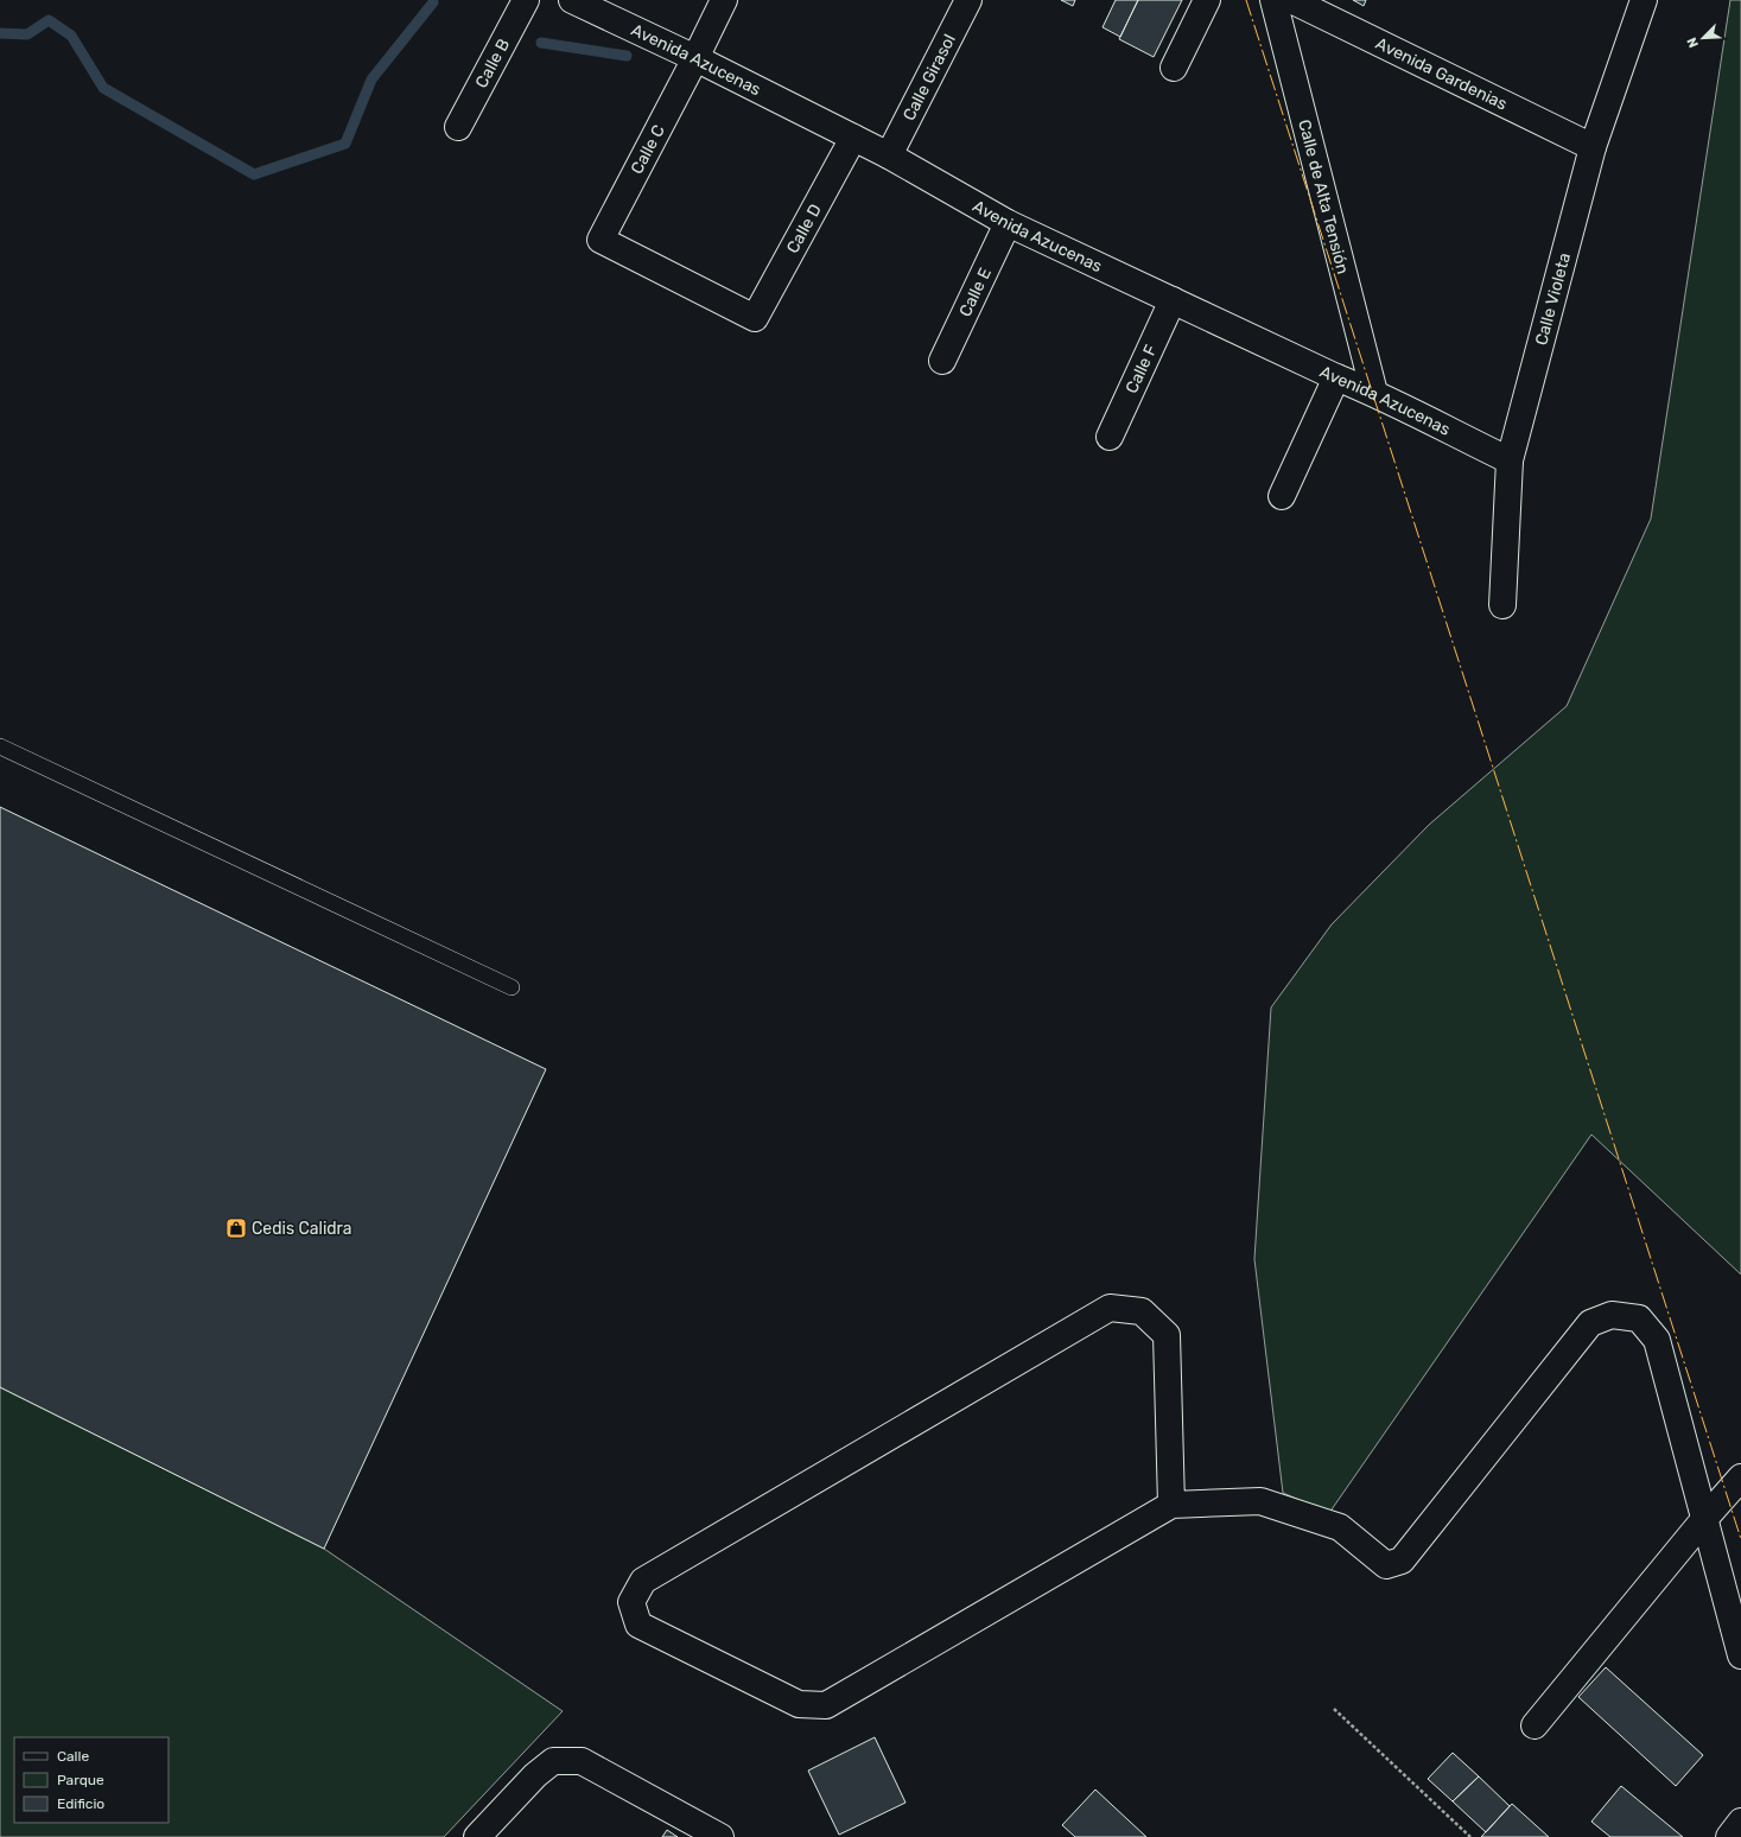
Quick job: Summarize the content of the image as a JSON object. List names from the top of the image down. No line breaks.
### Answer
{"streets":{"street":["Avenida Azucenas","Calle B","Avenida Gardenias","Calle Girasol","Calle C","Calle de Alta Tensión","Calle D","Calle E","Calle Violeta","Calle F"]},"crossings":[["Avenida Azucenas","Calle Girasol"],["Avenida Azucenas","Calle C"],["Avenida Azucenas","Calle de Alta Tensión"],["Avenida Azucenas","Calle D"],["Avenida Azucenas","Calle E"],["Avenida Azucenas","Calle Violeta"],["Avenida Azucenas","Calle F"],["Avenida Gardenias","Calle Violeta"],["Calle C","Calle D"]],"places":{"shop":["Cedis Calidra"]},"legend":["Calle","Parque","Edificio"],"north":"bottom left"}
